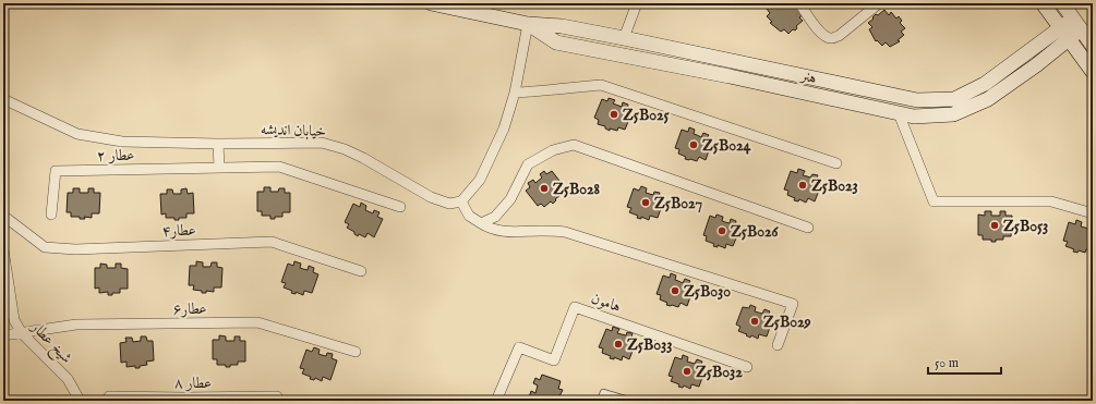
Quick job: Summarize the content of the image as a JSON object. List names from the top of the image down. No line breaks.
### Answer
{"streets":{"street":["هنر","خیابان اندیشه","عطار ۲","عطار۴","هامون","عطار۶","شیخ عطار","عطار ۸"]},"crossings":[["عطار۶","شیخ عطار"]],"places":["Z5B025","Z5B024","Z5B023","Z5B028","Z5B027","Z5B053","Z5B026","Z5B030","Z5B029","Z5B033","Z5B032"],"scale_bar":"50 m"}
